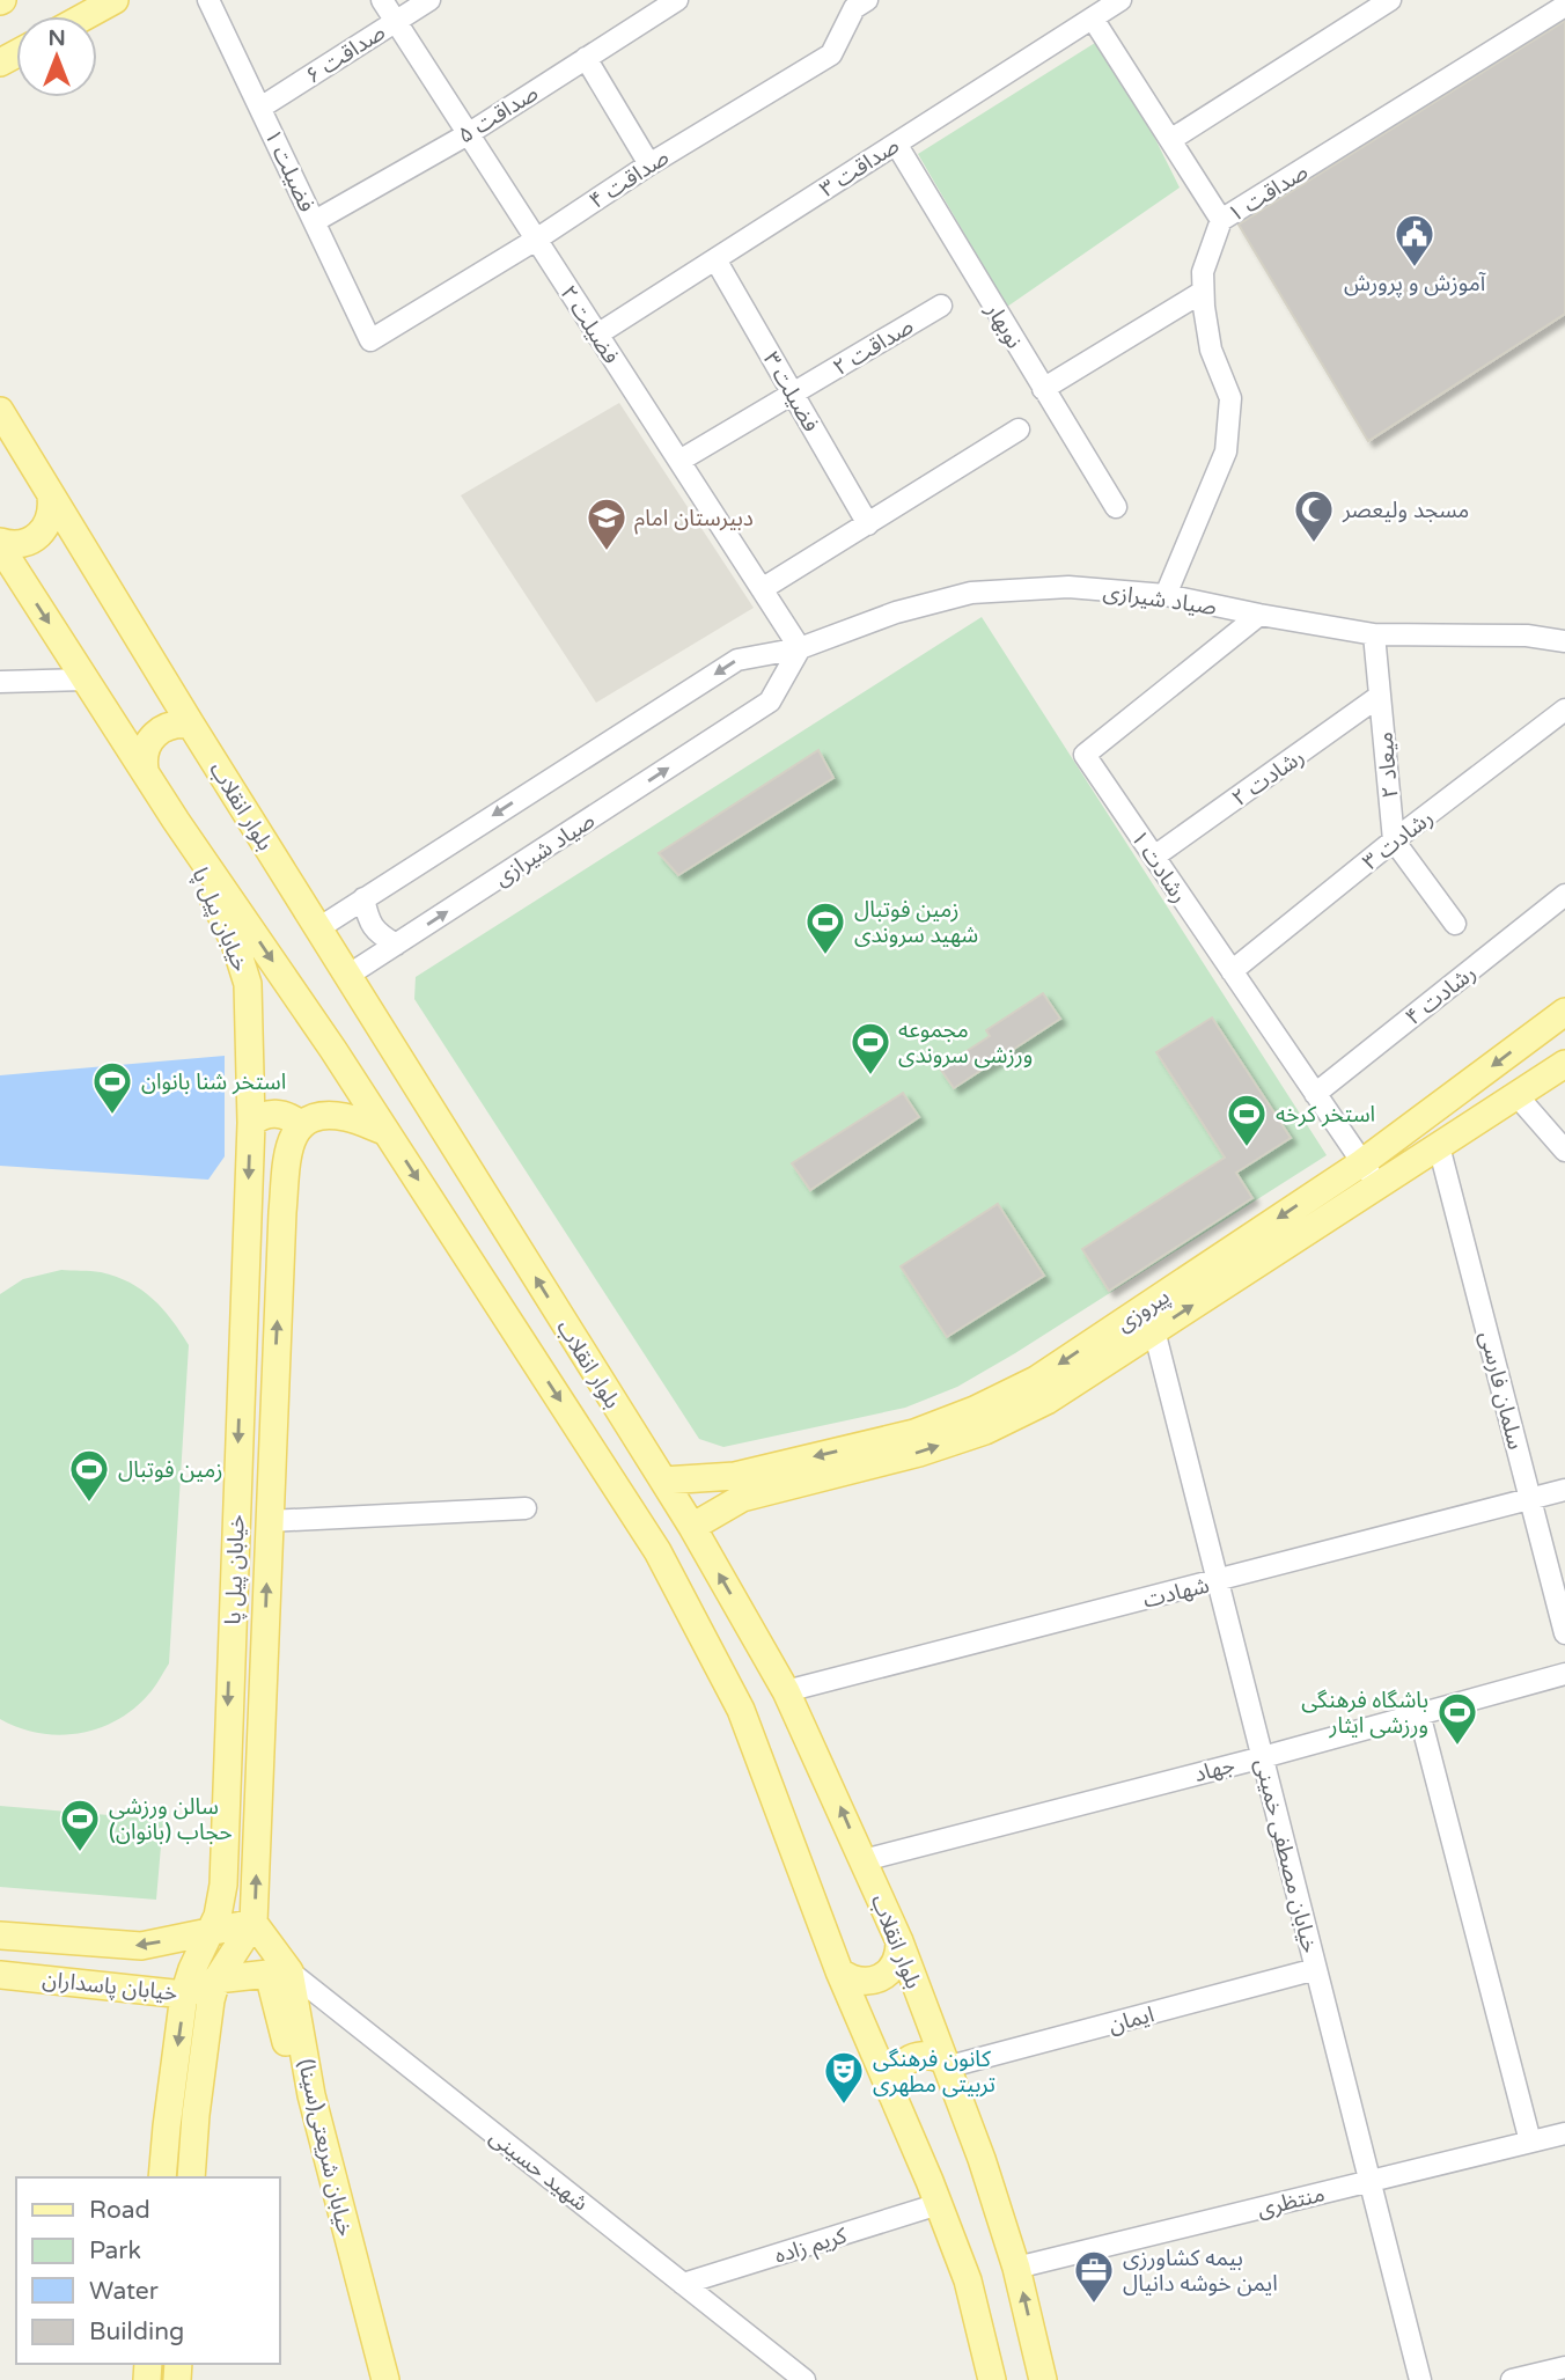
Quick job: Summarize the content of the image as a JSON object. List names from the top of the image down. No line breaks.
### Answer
{"streets":{"main road":["بلوار انقلاب","خیابان پیل پا","پیروزی","خیابان پاسداران","خیابان شریعتی(سینا)"],"street":["صداقت ۶","صداقت ۵","صداقت ۳","فضیلت ۱","صداقت ۴","صداقت ۱","فضیلت ۲","نوبهار","صداقت ۲","فضیلت ۳","صیاد شیرازی","میعاد ۲","رشادت ۲","رشادت ۳","رشادت ۱","رشادت ۴","سلمان فارسی","شهادت","جهاد","خیابان مصطفی خمینی","ایمان","شهید حسینی","منتظری","کریم زاده"]},"crossings":[["صداقت ۶","فضیلت ۱"],["صداقت ۶","فضیلت ۲"],["صداقت ۵","فضیلت ۱"],["صداقت ۵","فضیلت ۲"],["صداقت ۳","فضیلت ۲"],["صداقت ۳","نوبهار"],["صداقت ۳","فضیلت ۳"],["فضیلت ۱","صداقت ۴"],["صداقت ۴","فضیلت ۲"],["صداقت ۱","صیاد شیرازی"],["فضیلت ۲","صداقت ۲"],["فضیلت ۲","صیاد شیرازی"],["صداقت ۲","فضیلت ۳"],["صیاد شیرازی","میعاد ۲"],["صیاد شیرازی","بلوار انقلاب"],["صیاد شیرازی","رشادت ۱"],["میعاد ۲","رشادت ۲"],["میعاد ۲","رشادت ۳"],["رشادت ۲","رشادت ۱"],["بلوار انقلاب","خیابان پیل پا"],["بلوار انقلاب","پیروزی"],["بلوار انقلاب","شهادت"],["بلوار انقلاب","جهاد"],["بلوار انقلاب","ایمان"],["بلوار انقلاب","منتظری"],["بلوار انقلاب","کریم زاده"],["رشادت ۳","رشادت ۱"],["رشادت ۱","رشادت ۴"],["رشادت ۱","پیروزی"],["خیابان پیل پا","خیابان پاسداران"],["خیابان پیل پا","خیابان شریعتی(سینا)"],["پیروزی","سلمان فارسی"],["پیروزی","خیابان مصطفی خمینی"],["سلمان فارسی","شهادت"],["شهادت","خیابان مصطفی خمینی"],["جهاد","خیابان مصطفی خمینی"],["خیابان مصطفی خمینی","ایمان"],["خیابان مصطفی خمینی","منتظری"],["خیابان پاسداران","خیابان شریعتی(سینا)"],["خیابان شریعتی(سینا)","شهید حسینی"],["شهید حسینی","کریم زاده"]],"places":{"public building":["آموزش و پرورش"],"mosque":["مسجد ولیعصر"],"school or university":["دبیرستان امام"],"sports":["زمین فوتبال شهید سروندی","مجموعه ورزشی سروندی","استخر شنا بانوان","استخر کرخه","زمین فوتبال","باشگاه فرهنگی ورزشی ایثار","سالن ورزشی حجاب (بانوان)"],"theatre":["کانون فرهنگی تربیتی مطهری"],"office":["بیمه کشاورزی ایمن خوشه دانیال"]},"legend":["Road","Park","Water","Building"],"north":"top"}
